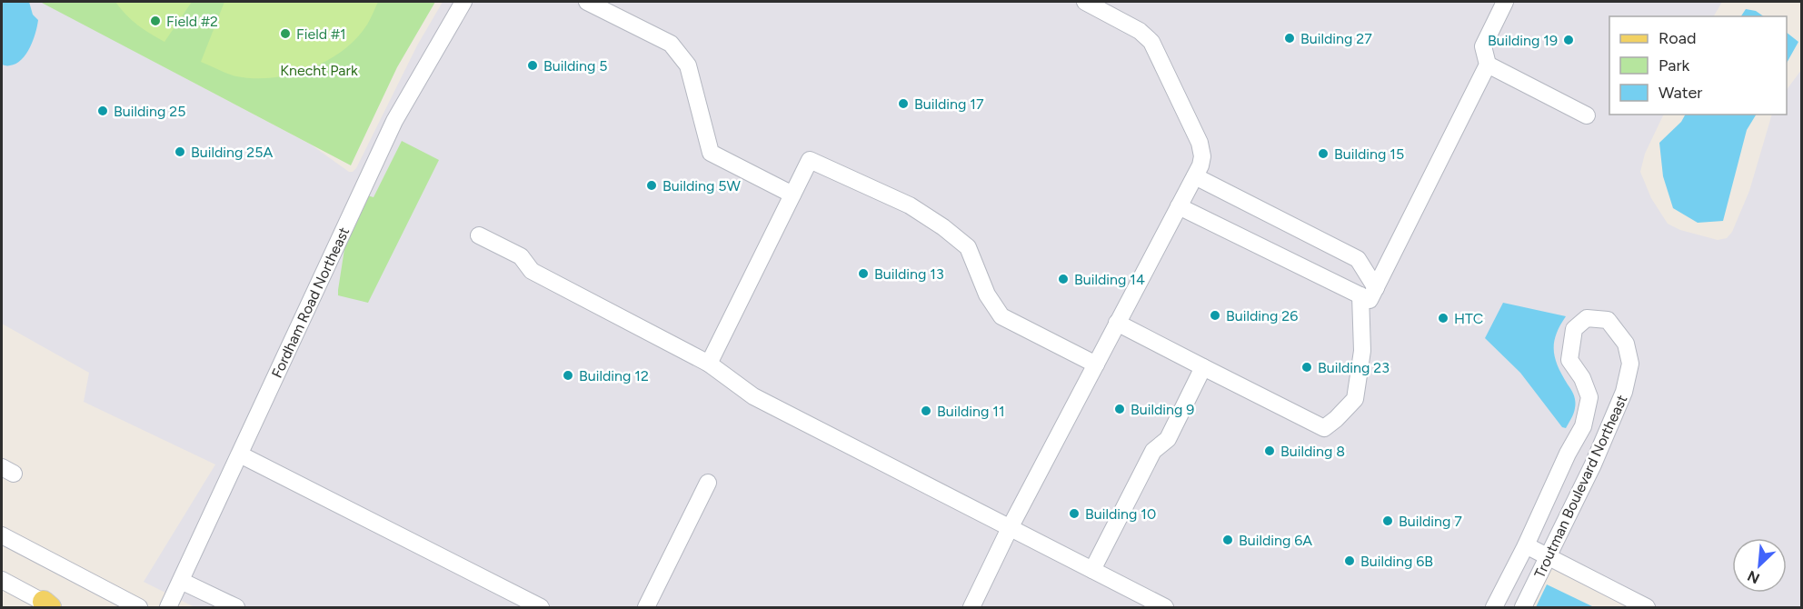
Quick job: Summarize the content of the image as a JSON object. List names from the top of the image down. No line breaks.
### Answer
{"streets":{"street":["Fordham Road Northeast","Troutman Boulevard Northeast"]},"parks":["Knecht Park"],"places":["Field #2","Field #1","Building 27","Building 19","Building 5","Building 17","Building 25","Building 25A","Building 15","Building 5W","Building 13","Building 14","Building 26","HTC","Building 23","Building 12","Building 9","Building 11","Building 8","Building 10","Building 7","Building 6A","Building 6B"],"legend":["Road","Park","Water"],"north":"bottom left"}
